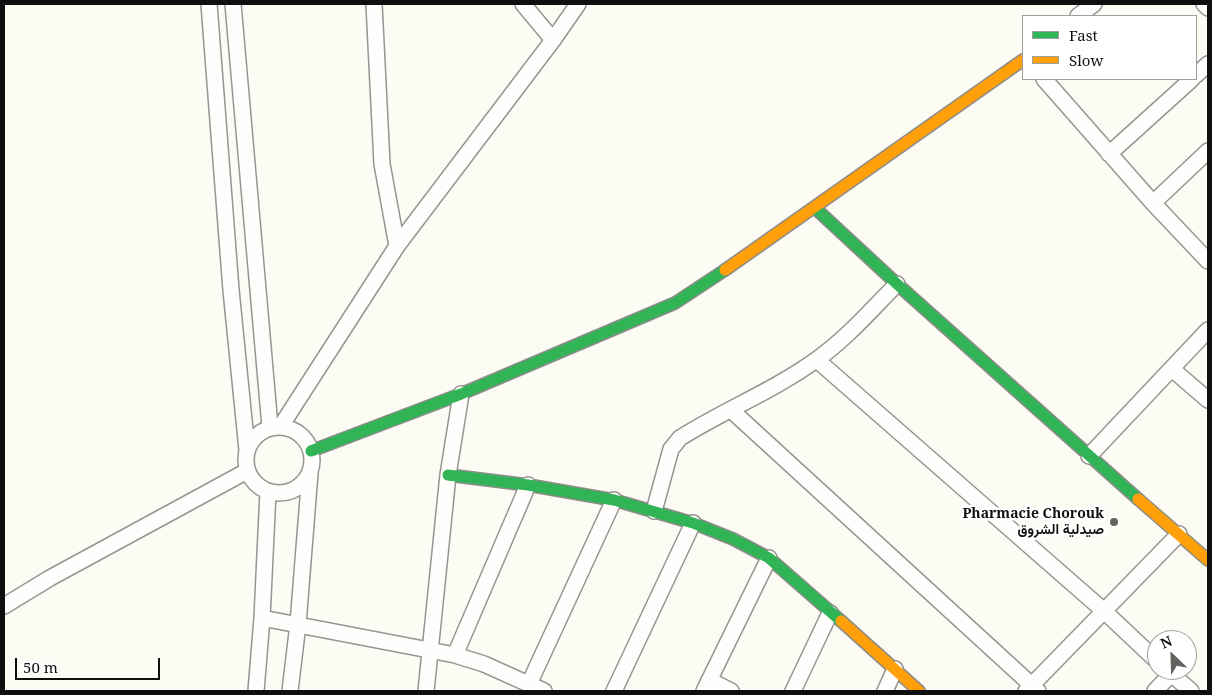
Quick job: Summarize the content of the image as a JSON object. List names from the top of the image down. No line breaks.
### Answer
{"places":["Pharmacie Chorouk صيدلية الشروق"],"legend":["Fast","Slow"],"scale_bar":"50 m","north":"top left"}
